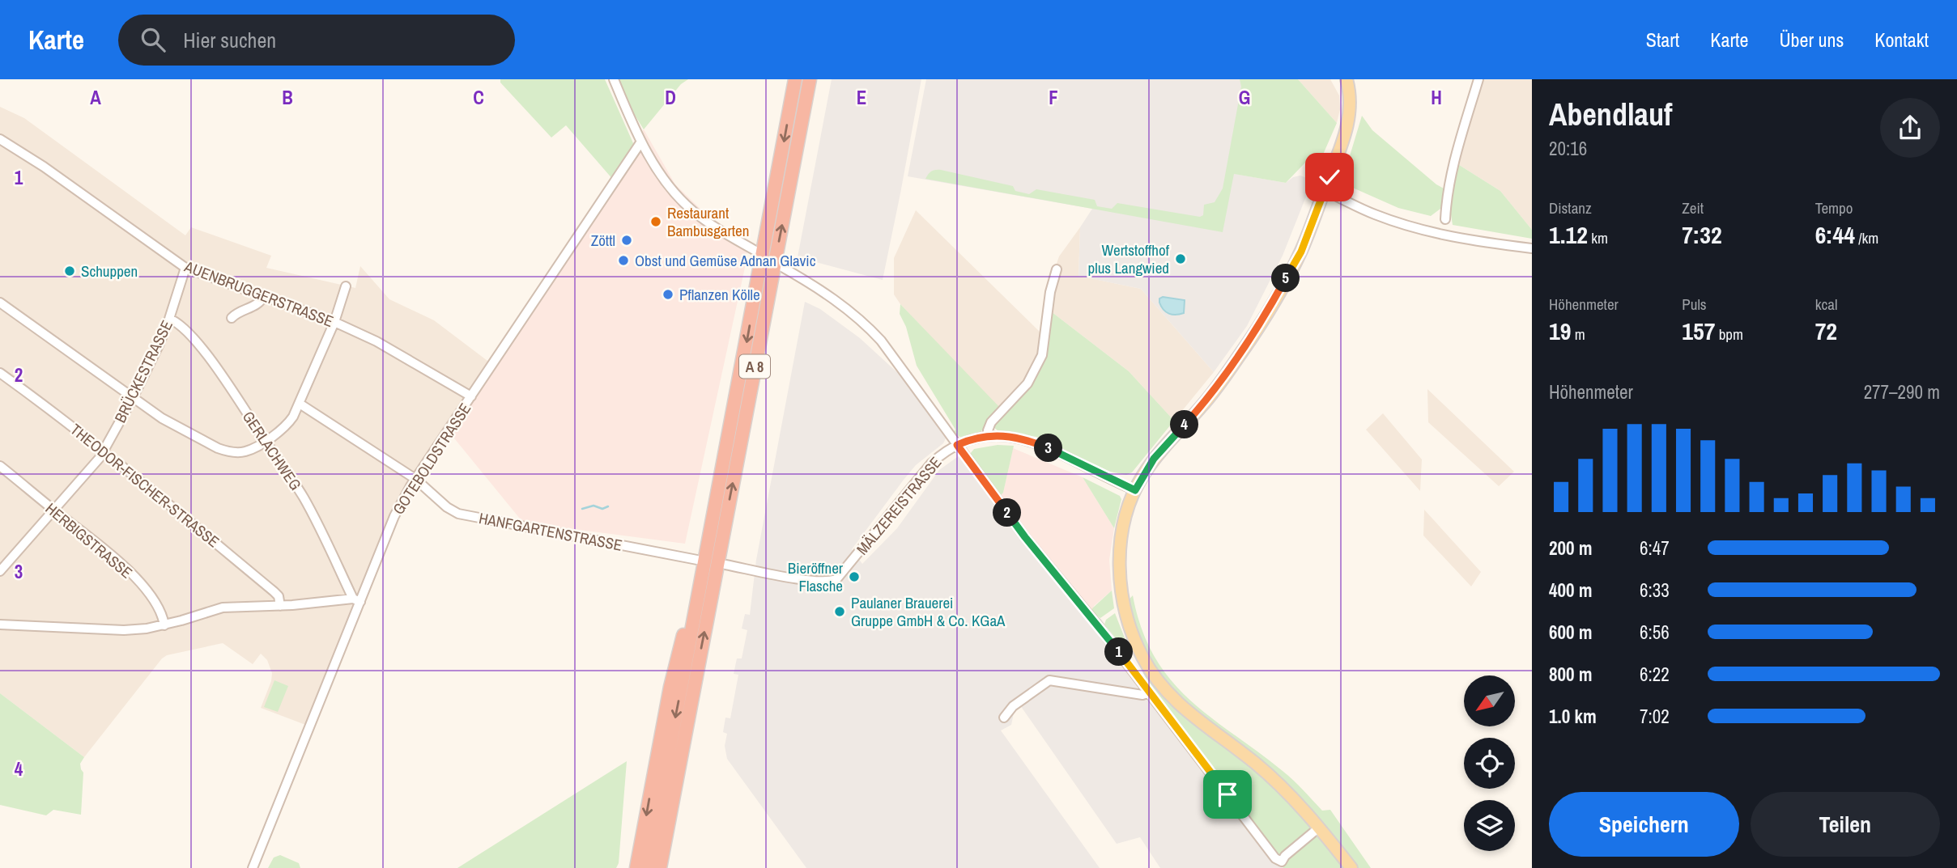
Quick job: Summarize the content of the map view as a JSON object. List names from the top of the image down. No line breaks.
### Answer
{"streets":{"highway":["A 8"],"street":["AUENBRUGGERSTRASSE","BRÜCKESTRASSE","GERLACHWEG","GOTEBOLDSTRASSE","THEODOR-FISCHER-STRASSE","MÄLZEREISTRASSE","HANFGARTENSTRASSE","HERBIGSTRASSE"]},"crossings":[["AUENBRUGGERSTRASSE","BRÜCKESTRASSE"],["AUENBRUGGERSTRASSE","GOTEBOLDSTRASSE"],["BRÜCKESTRASSE","GERLACHWEG"],["BRÜCKESTRASSE","THEODOR-FISCHER-STRASSE"],["BRÜCKESTRASSE","HERBIGSTRASSE"],["GERLACHWEG","GOTEBOLDSTRASSE"],["GOTEBOLDSTRASSE","HANFGARTENSTRASSE"]],"places":["Restaurant Bambusgarten","Zöttl","Wertstoffhof plus Langwied","Obst und Gemüse Adnan Glavic","Schuppen","Pflanzen Kölle","Bieröffner Flasche","Paulaner Brauerei Gruppe GmbH & Co. KGaA"],"north":"bottom left","page":{"header":"Karte","search":"Hier suchen","nav":["Start","Karte","Über uns","Kontakt"],"heading":["Abendlauf","20:16"],"stats":[["Distanz","1.12 km"],["Zeit","7:32"],["Tempo","6:44 /km"],["Höhenmeter","19 m"],["Puls","157 bpm"],["kcal","72"]],"pins":["5","4","3","2","1"],"chart":["Höhenmeter","277–290 m"],"list":[{"name":"200 m","note":"6:47"},{"name":"400 m","note":"6:33"},{"name":"600 m","note":"6:56"},{"name":"800 m","note":"6:22"},{"name":"1.0 km","note":"7:02"}],"buttons":["Speichern","Teilen"]},"grid":{"columns":["A","B","C","D","E","F","G","H"],"rows":["1","2","3","4"]}}
